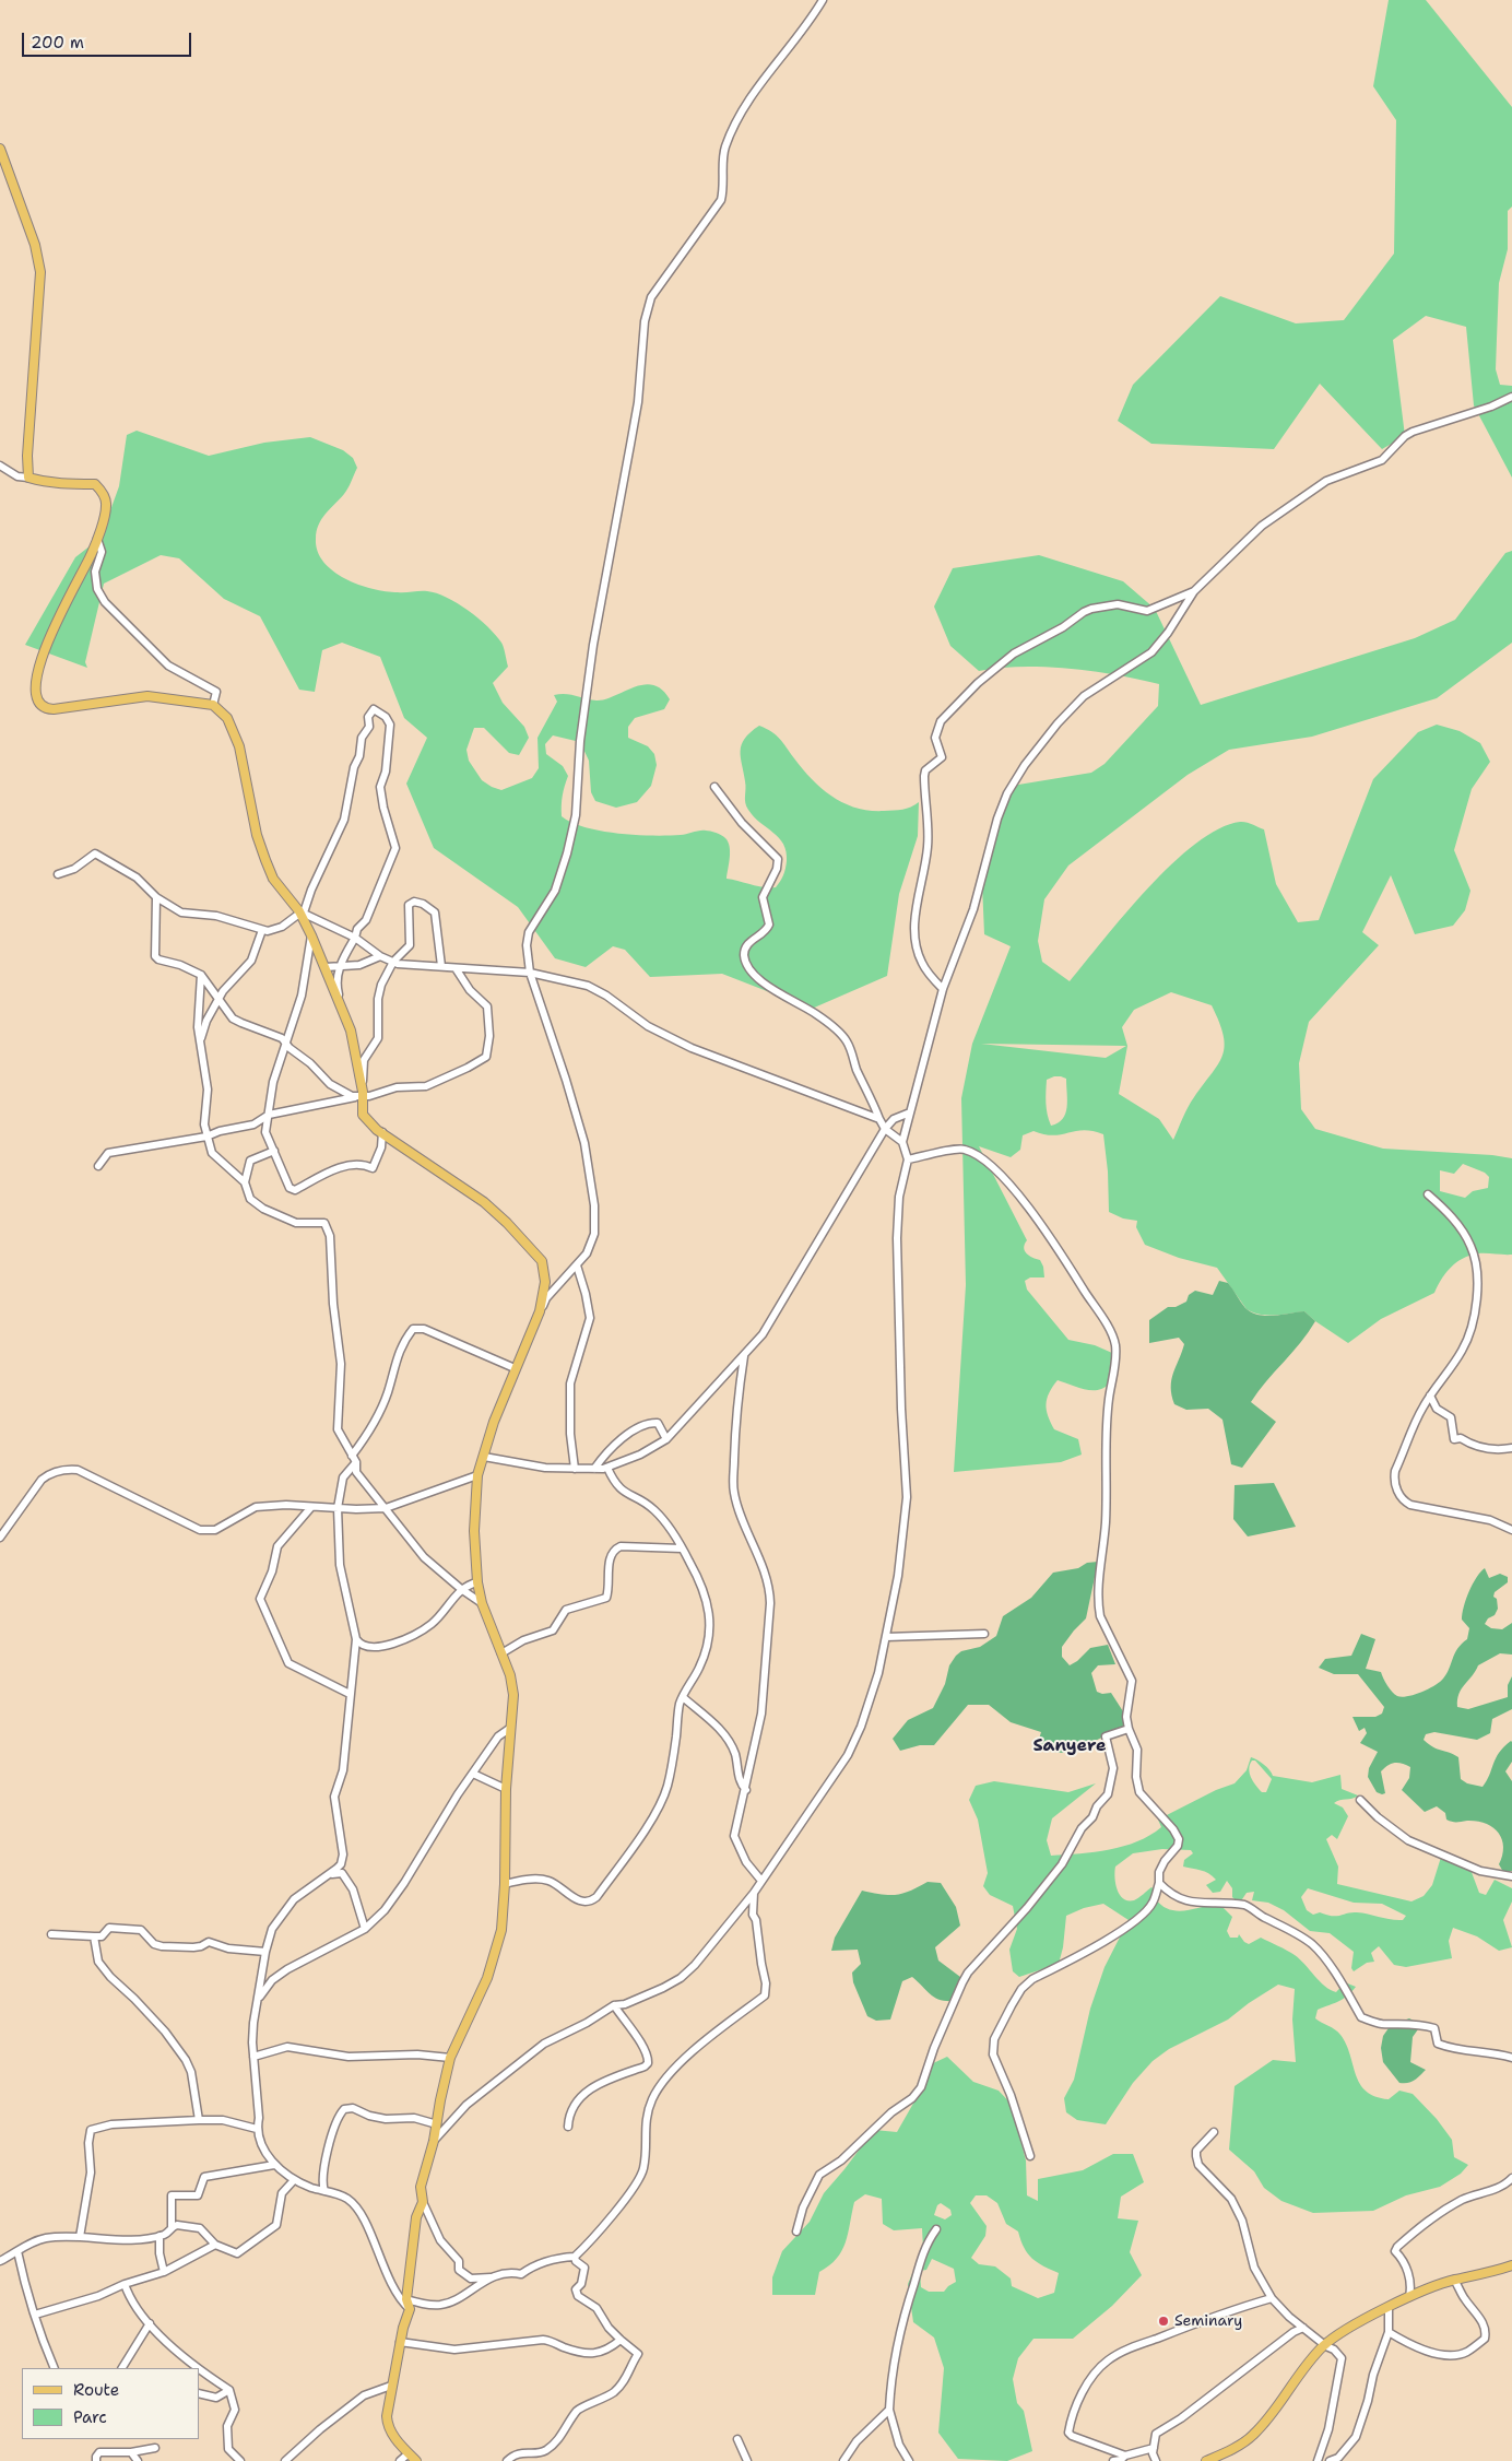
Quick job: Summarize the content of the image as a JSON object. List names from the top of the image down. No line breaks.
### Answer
{"districts":["Sanyere"],"places":["Seminary"],"legend":["Route","Parc"],"scale_bar":"200 m"}
